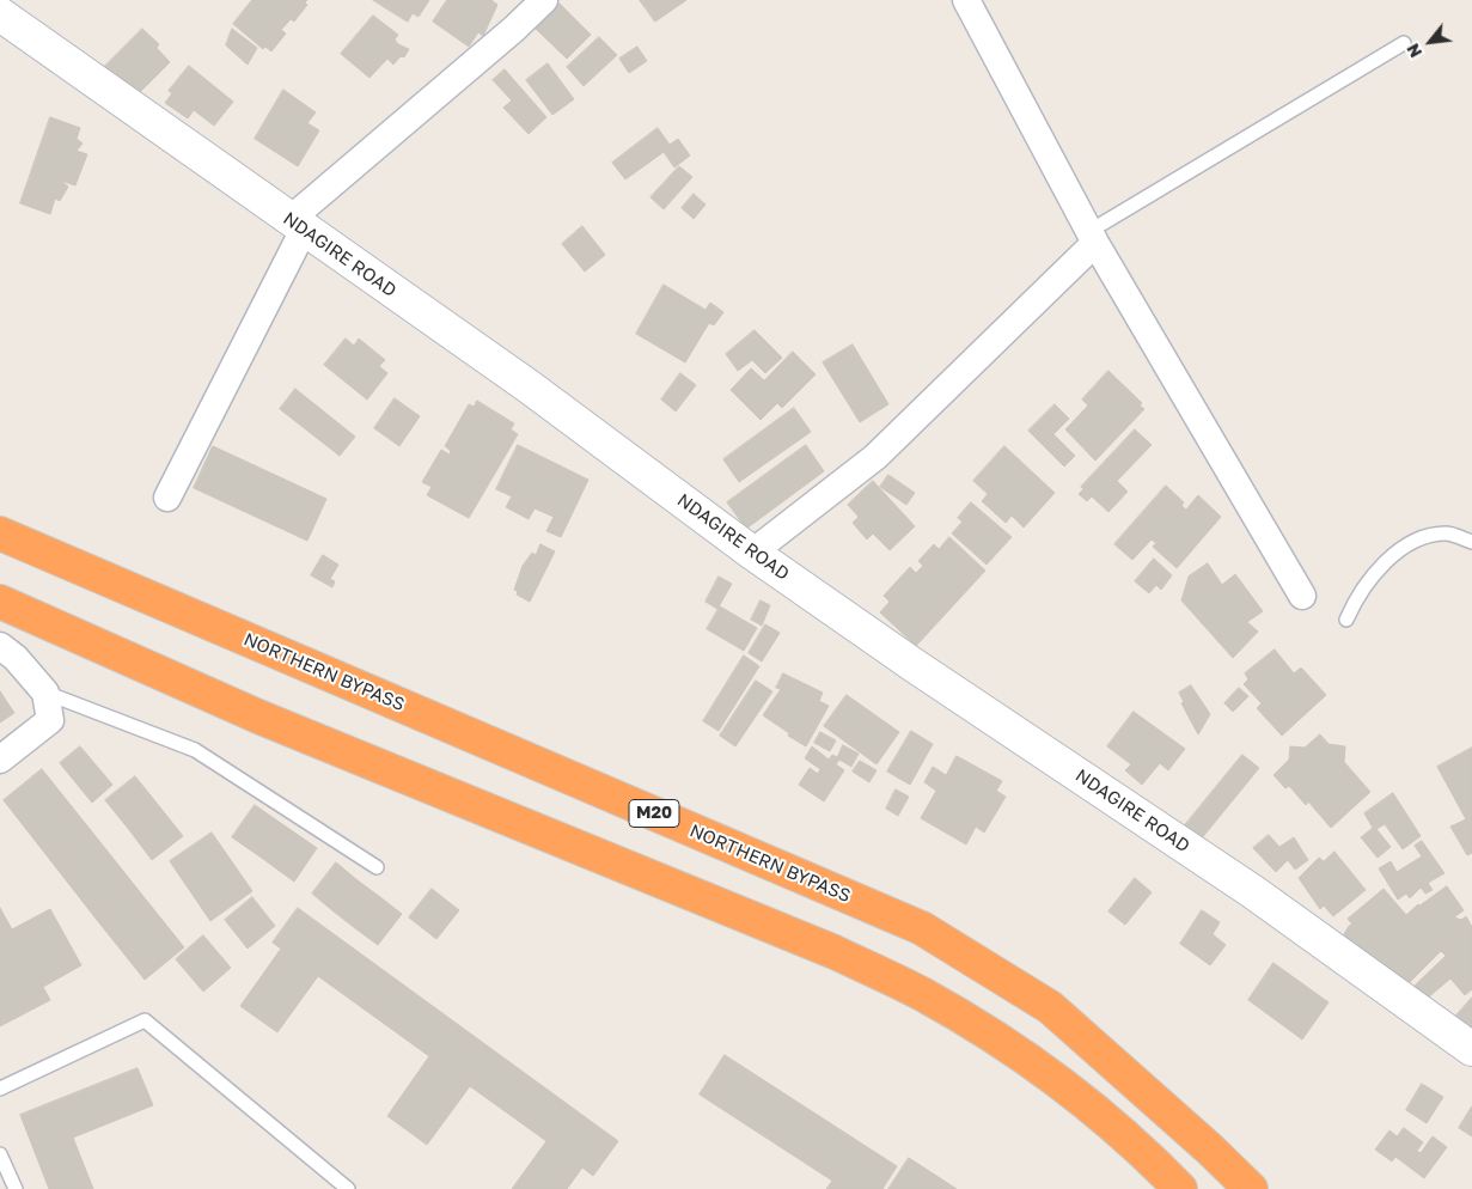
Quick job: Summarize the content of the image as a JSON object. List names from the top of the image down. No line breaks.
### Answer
{"streets":{"highway":["NORTHERN BYPASS","M20"],"street":["NDAGIRE ROAD"]},"north":"bottom left"}
